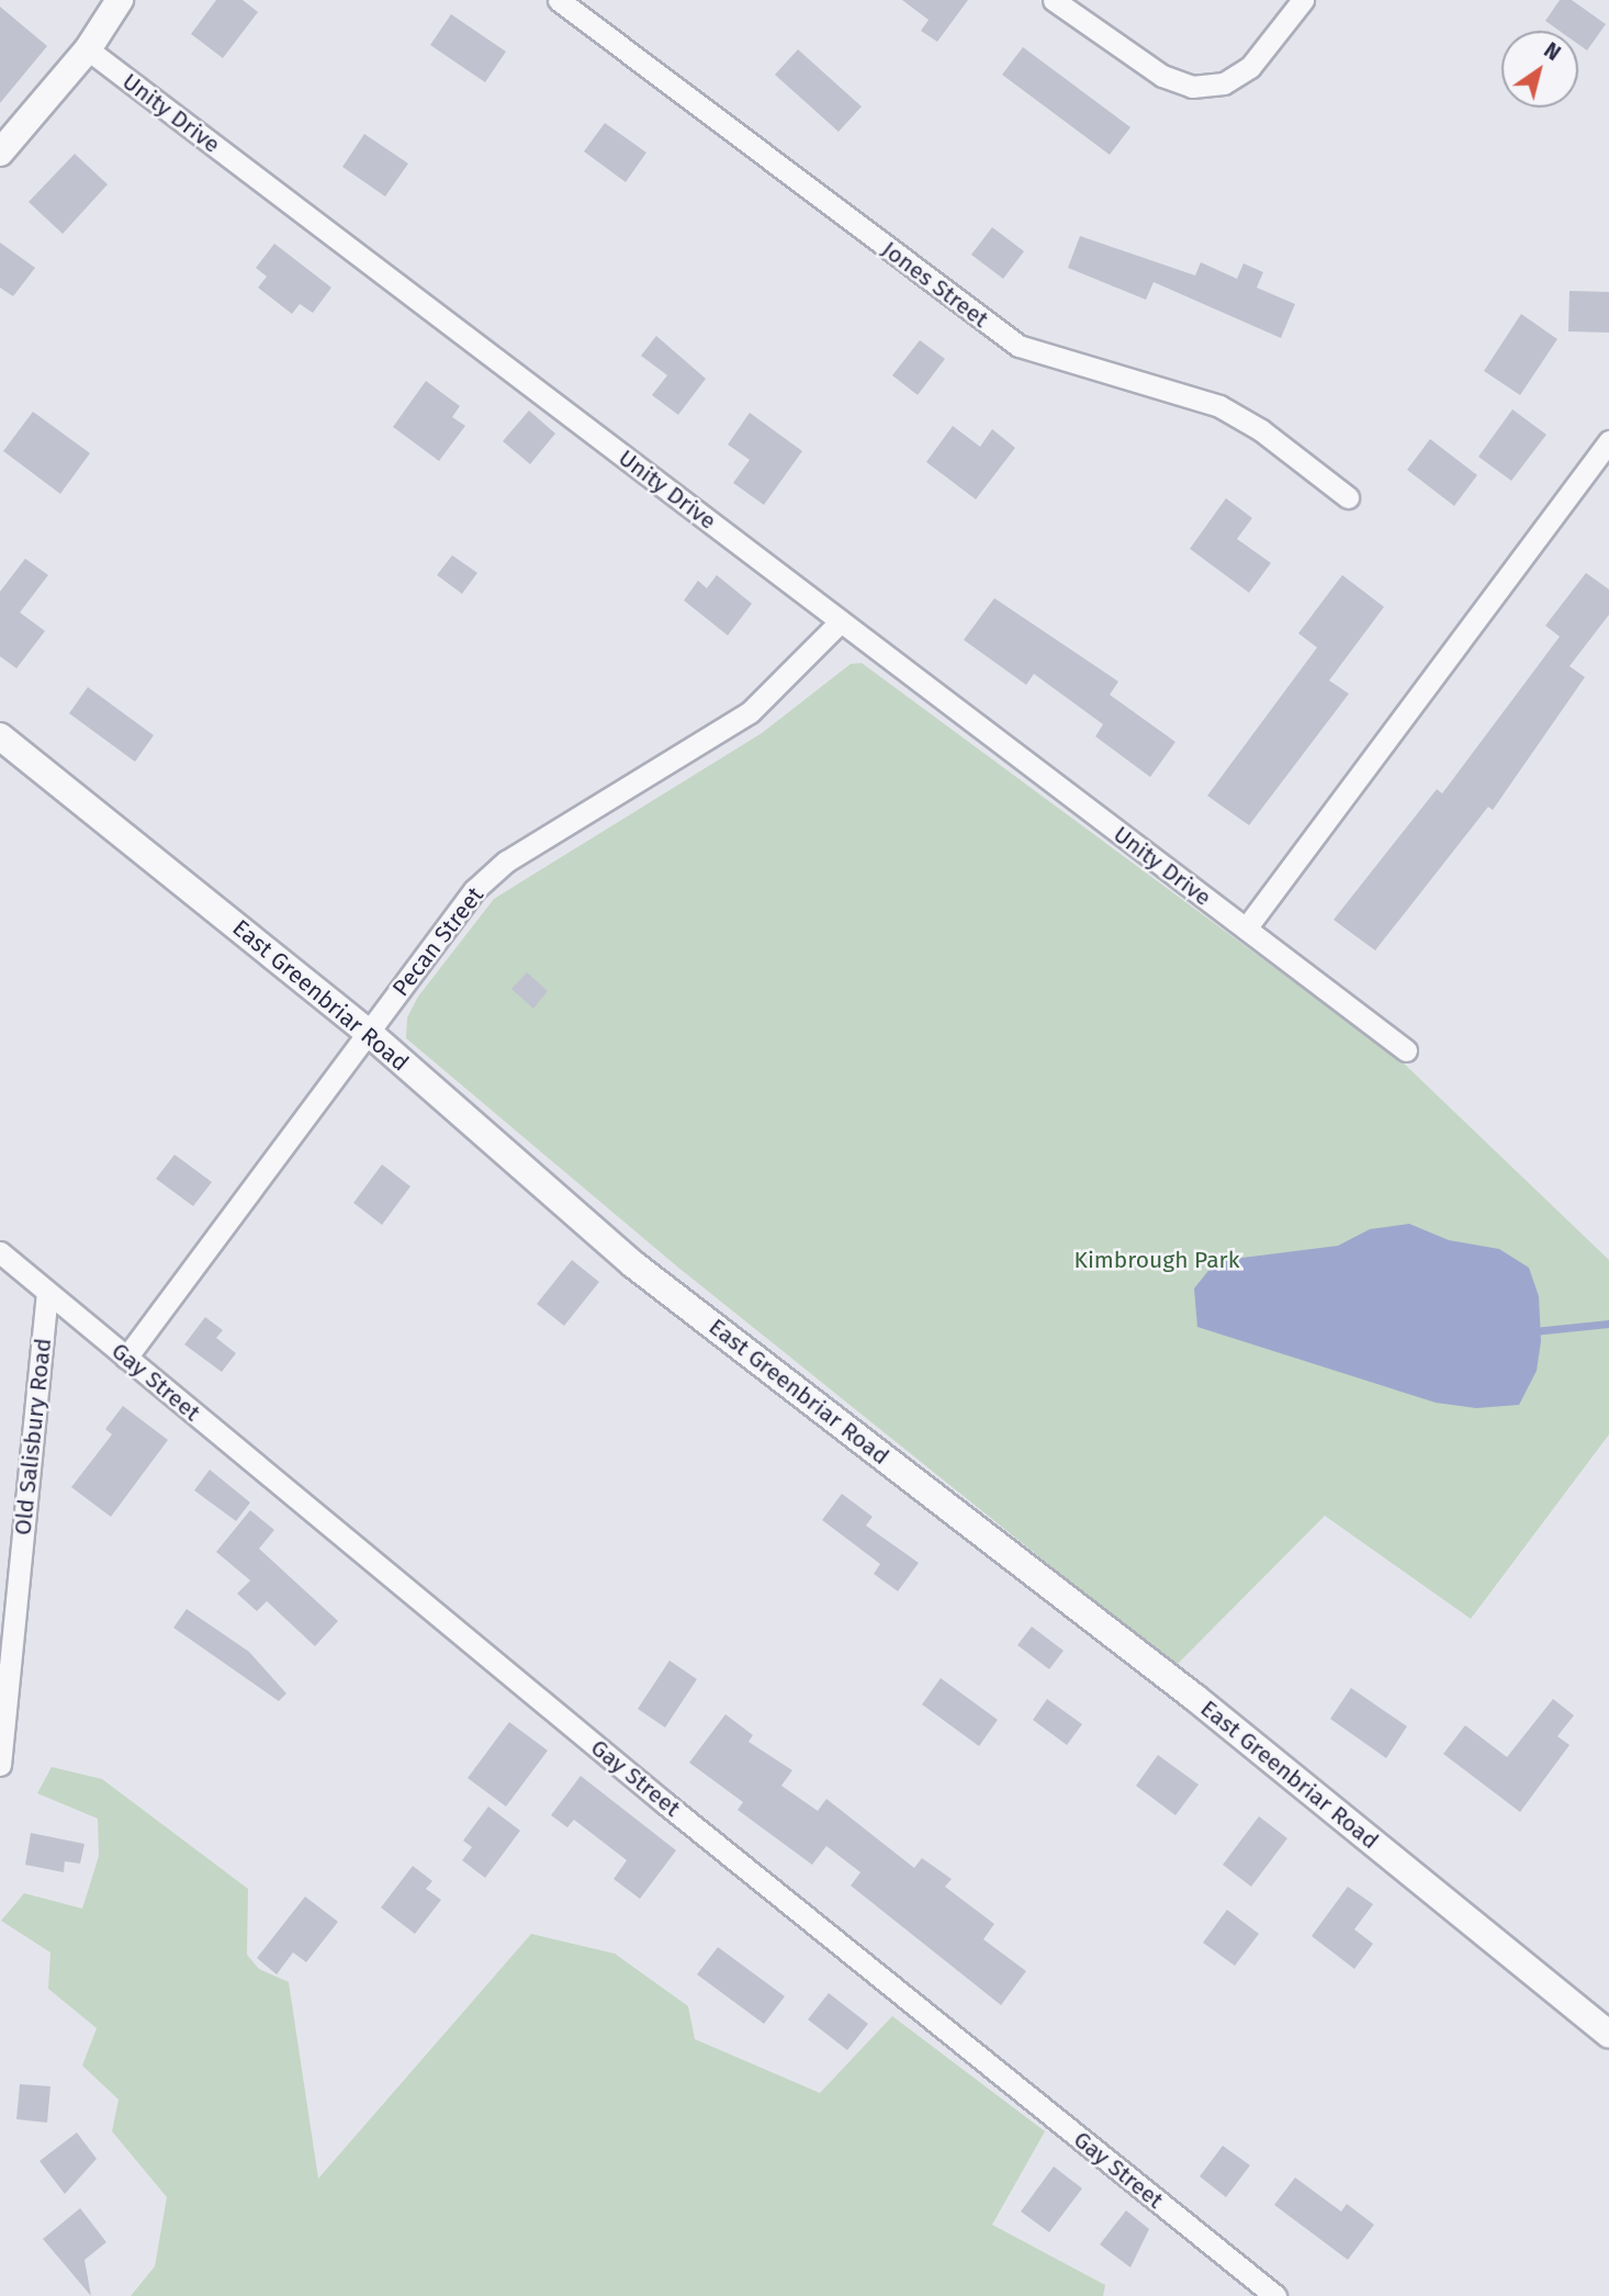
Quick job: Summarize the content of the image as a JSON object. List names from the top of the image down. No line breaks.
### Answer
{"streets":{"street":["Unity Drive","Jones Street","Pecan Street","East Greenbriar Road","Gay Street","Old Salisbury Road"]},"crossings":[["Unity Drive","Pecan Street"],["Pecan Street","East Greenbriar Road"],["Pecan Street","Gay Street"],["Gay Street","Old Salisbury Road"]],"parks":["Kimbrough Park"],"north":"top right"}
